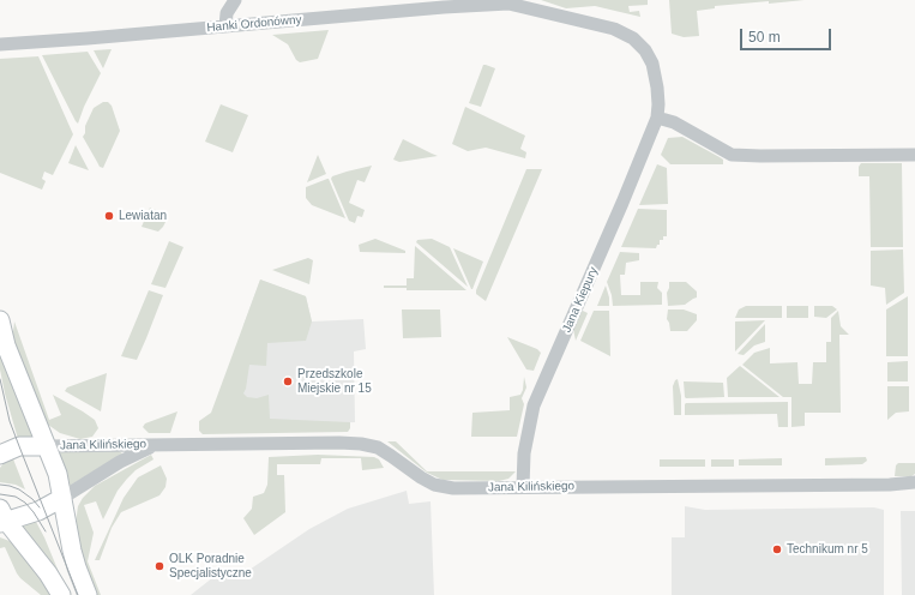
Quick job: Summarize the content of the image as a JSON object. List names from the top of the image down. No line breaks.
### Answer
{"streets":{"street":["Hanki Ordonówny","Jana Kiepury","Jana Kilińskiego"]},"crossings":[["Hanki Ordonówny","Jana Kiepury"],["Jana Kiepury","Jana Kilińskiego"]],"places":["Lewiatan","Przedszkole Miejskie nr 15","Technikum nr 5","OLK Poradnie Specjalistyczne"],"scale_bar":"50 m"}
